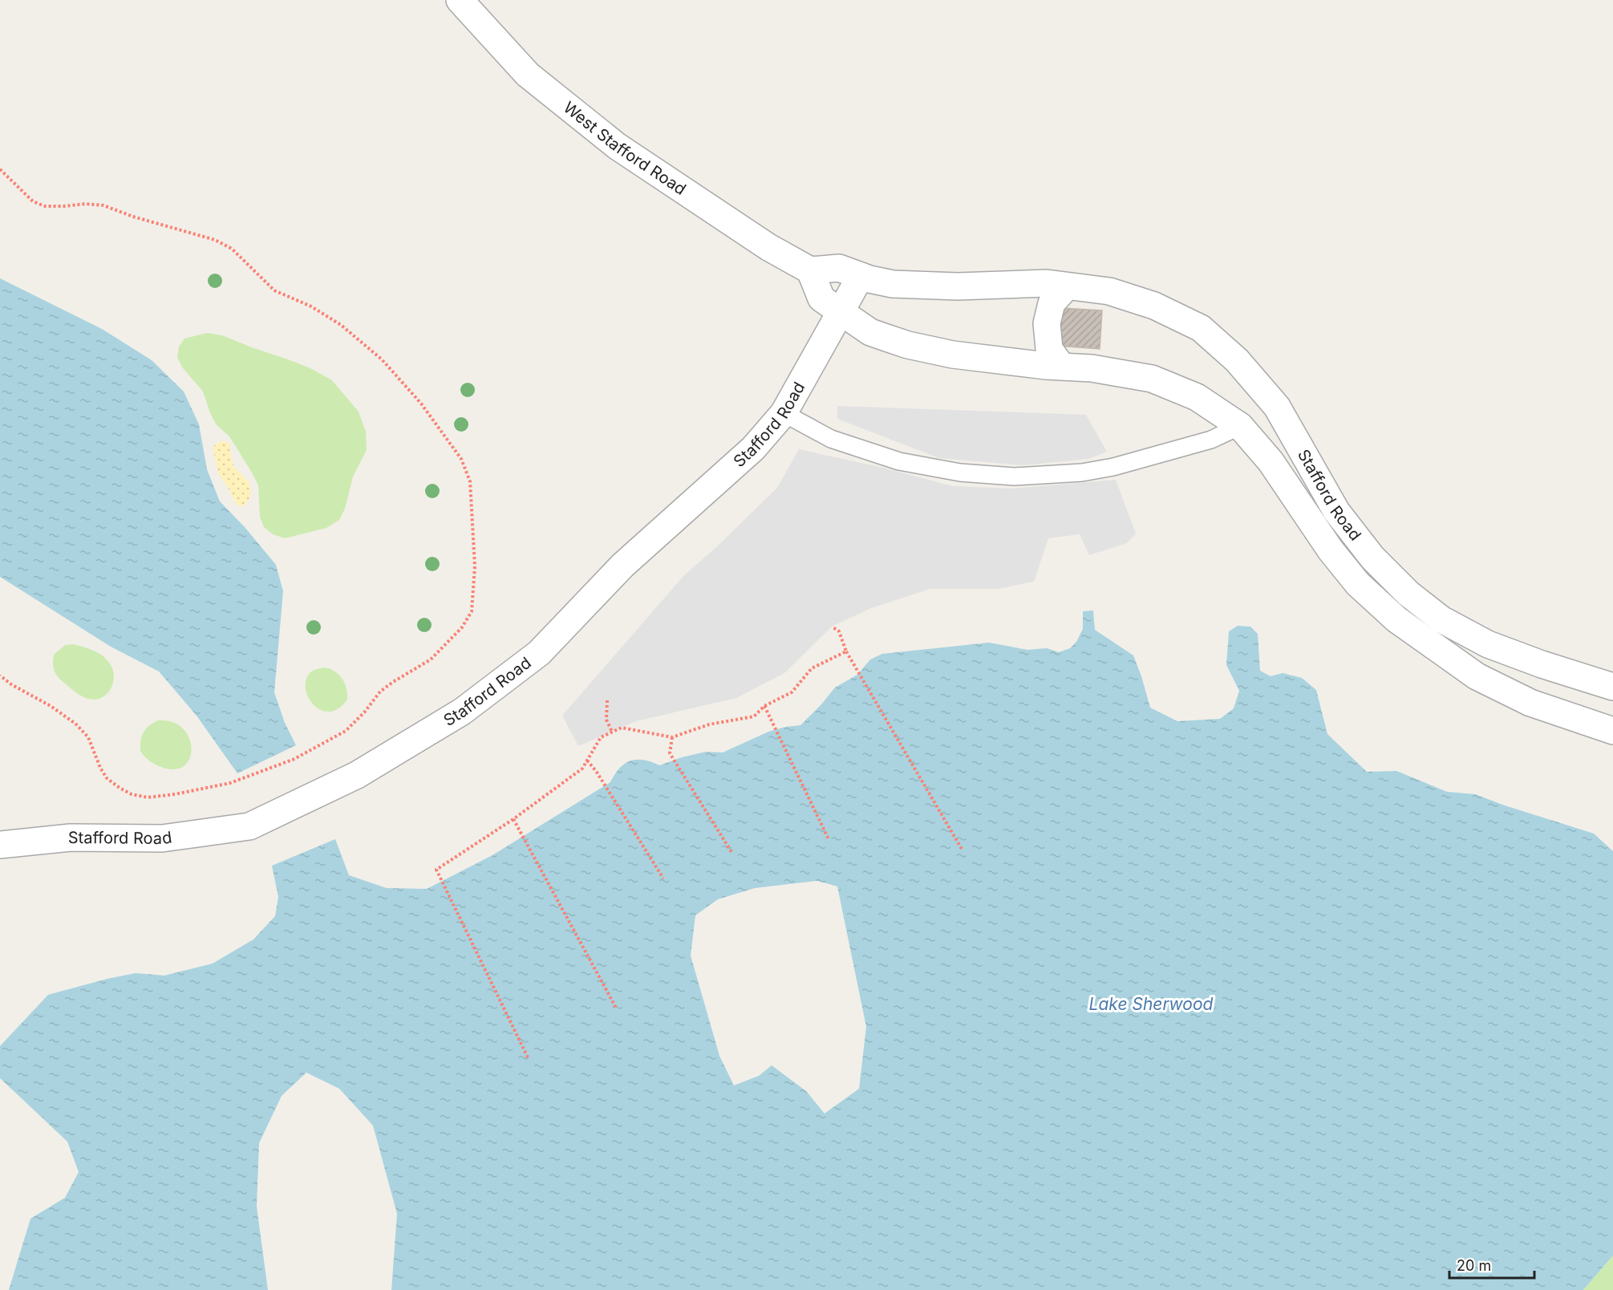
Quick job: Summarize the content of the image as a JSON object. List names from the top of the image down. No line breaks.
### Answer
{"streets":{"street":["West Stafford Road","Stafford Road"]},"crossings":[["West Stafford Road","Stafford Road"]],"water":["Lake Sherwood"],"scale_bar":"20 m"}
